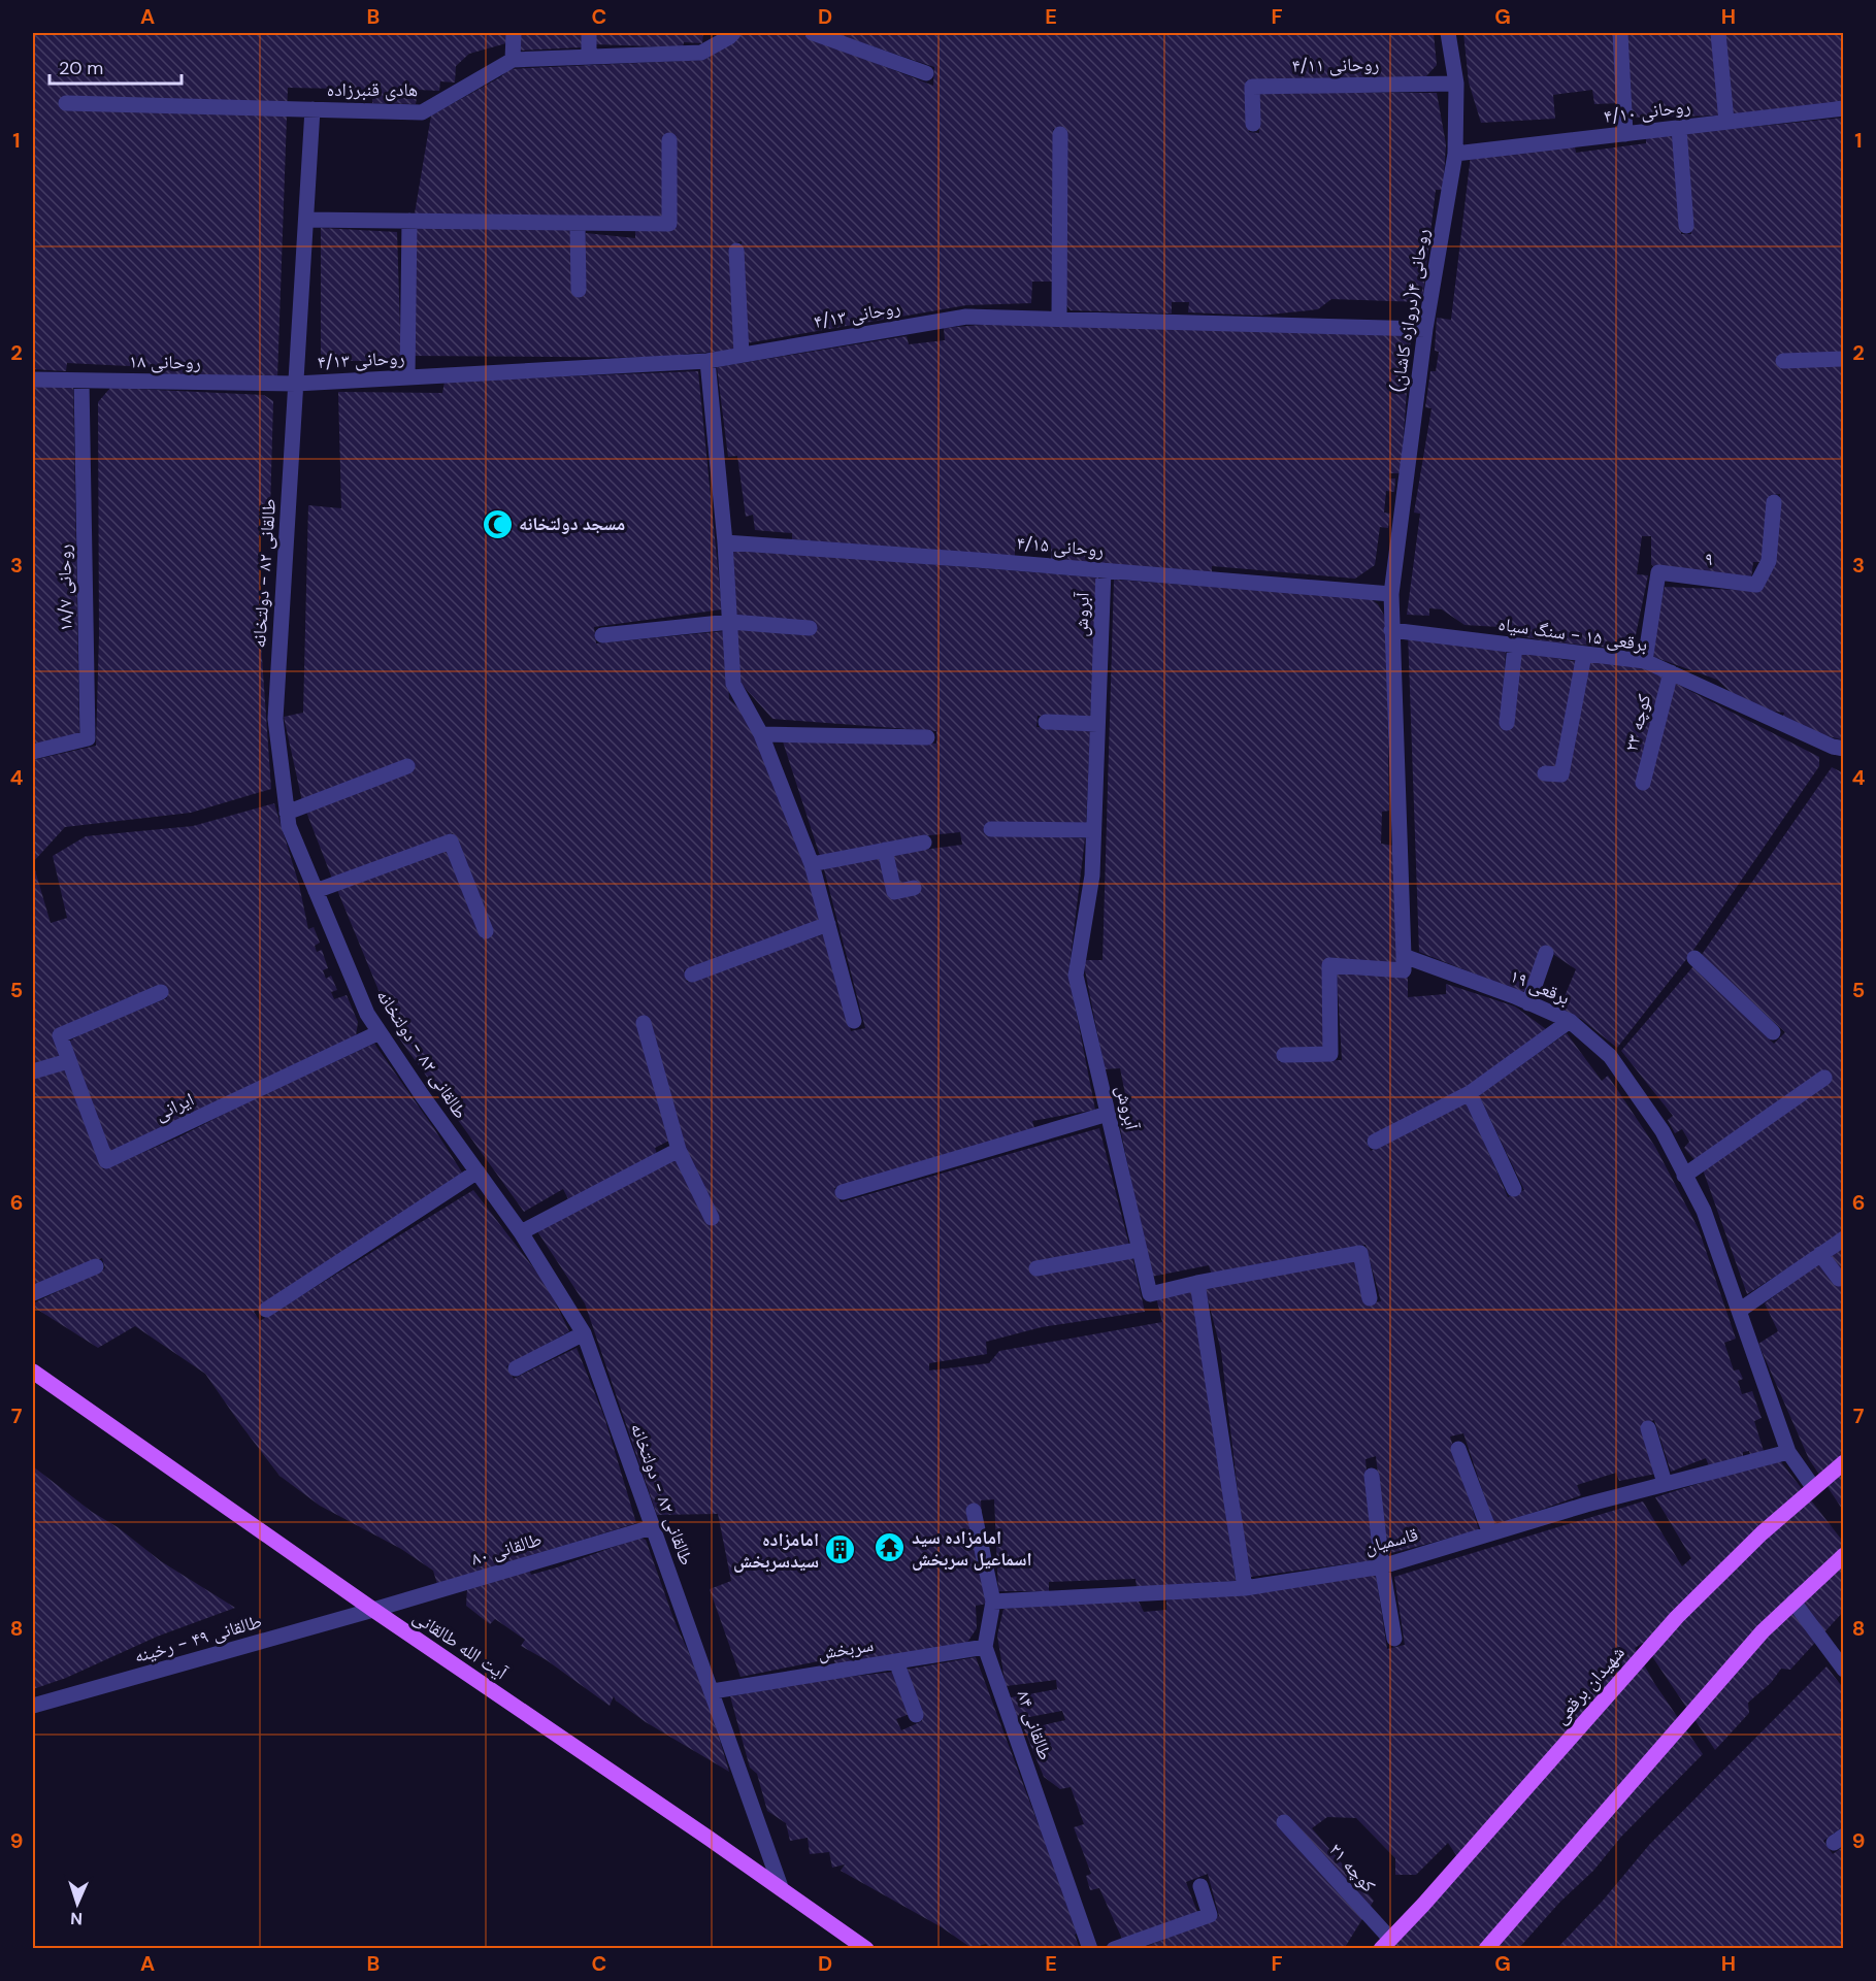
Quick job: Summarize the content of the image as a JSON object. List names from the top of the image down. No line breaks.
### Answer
{"streets":{"main road":["آیت الله طالقانی","شهیدان برقعی"],"street":["روحانی ۴/۱۱","هادی قنبرزاده","روحانی ۴/۱۰","روحانی ۴(دروازه کاشان)","روحانی ۴/۱۳","روحانی ۱۸","روحانی ۴/۱۵","۹","طالقانی ۸۲ - دولتخانه","روحانی ۱۸/۷","آبروش","برقعی ۱۵ - سنگ سیاه","کوچه ۲۳","برقعی ۱۹","ایرانی","قاسمیان","طالقانی ۸۰","طالقانی ۴۹ - رخینه","سربخش","طالقانی ۸۴","کوچه ۲۱"]},"crossings":[["روحانی ۴/۱۱","روحانی ۴(دروازه کاشان)"],["هادی قنبرزاده","طالقانی ۸۲ - دولتخانه"],["روحانی ۴/۱۰","روحانی ۴(دروازه کاشان)"],["روحانی ۴(دروازه کاشان)","روحانی ۴/۱۳"],["روحانی ۴(دروازه کاشان)","روحانی ۴/۱۵"],["روحانی ۴/۱۳","روحانی ۱۸"],["روحانی ۴/۱۳","طالقانی ۸۲ - دولتخانه"],["روحانی ۱۸","طالقانی ۸۲ - دولتخانه"],["روحانی ۱۸","روحانی ۱۸/۷"],["روحانی ۴/۱۵","آبروش"],["۹","برقعی ۱۵ - سنگ سیاه"],["طالقانی ۸۲ - دولتخانه","ایرانی"],["طالقانی ۸۲ - دولتخانه","طالقانی ۸۰"],["طالقانی ۸۲ - دولتخانه","آیت الله طالقانی"],["طالقانی ۸۲ - دولتخانه","سربخش"],["برقعی ۱۵ - سنگ سیاه","کوچه ۲۳"],["برقعی ۱۹","قاسمیان"],["برقعی ۱۹","شهیدان برقعی"],["قاسمیان","طالقانی ۸۴"],["طالقانی ۸۰","طالقانی ۴۹ - رخینه"],["طالقانی ۸۰","آیت الله طالقانی"],["طالقانی ۴۹ - رخینه","آیت الله طالقانی"],["سربخش","طالقانی ۸۴"],["شهیدان برقعی","کوچه ۲۱"]],"places":{"mosque":["مسجد دولتخانه"],"temple":["امامزاده سید اسماعیل سربخش"],"building":["امامزاده سیدسربخش"]},"scale_bar":"20 m","north":"bottom","grid":{"columns":["A","B","C","D","E","F","G","H"],"rows":["1","2","3","4","5","6","7","8","9"]}}
